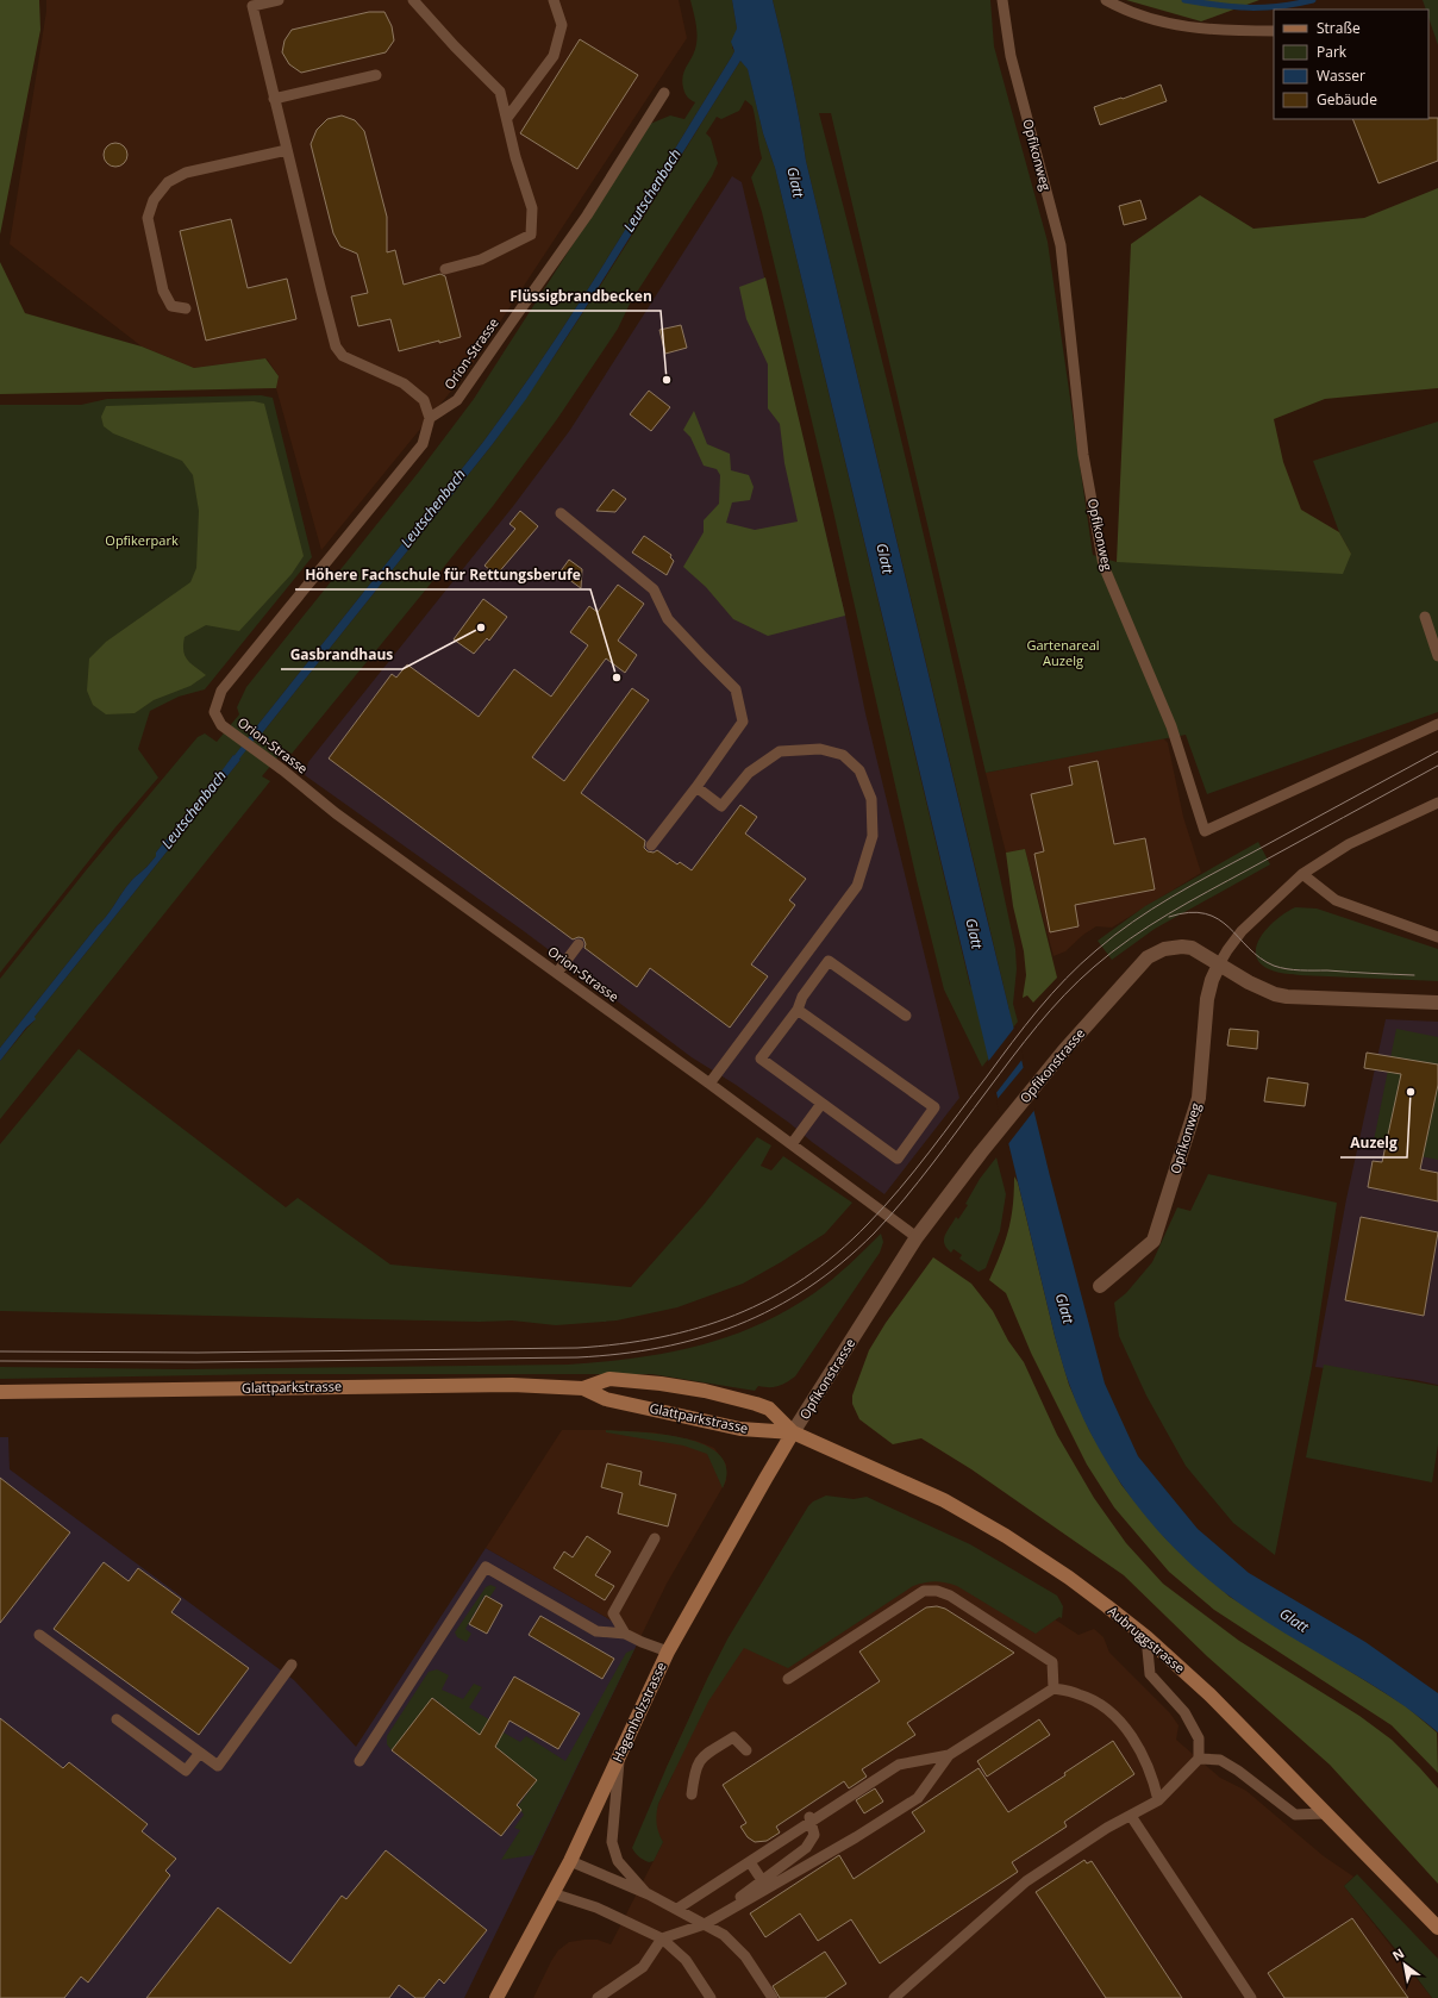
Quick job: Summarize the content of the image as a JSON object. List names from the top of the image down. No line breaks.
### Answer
{"streets":{"street":["Opfikonweg","Opfikonstrasse","Glattparkstrasse","Aubruggstrasse","Hagenholzstrasse"],"lane":["Orion-Strasse"]},"crossings":[["Opfikonweg","Opfikonstrasse"],["Orion-Strasse","Opfikonstrasse"],["Opfikonstrasse","Glattparkstrasse"],["Opfikonstrasse","Aubruggstrasse"],["Opfikonstrasse","Hagenholzstrasse"],["Glattparkstrasse","Aubruggstrasse"],["Glattparkstrasse","Hagenholzstrasse"],["Aubruggstrasse","Hagenholzstrasse"]],"water":["Glatt","Leutschenbach"],"parks":["Opfikerpark","Gartenareal Auzelg"],"places":["Flüssigbrandbecken","Gasbrandhaus","Höhere Fachschule für Rettungsberufe","Auzelg"],"legend":["Straße","Park","Wasser","Gebäude"],"north":"top left"}
